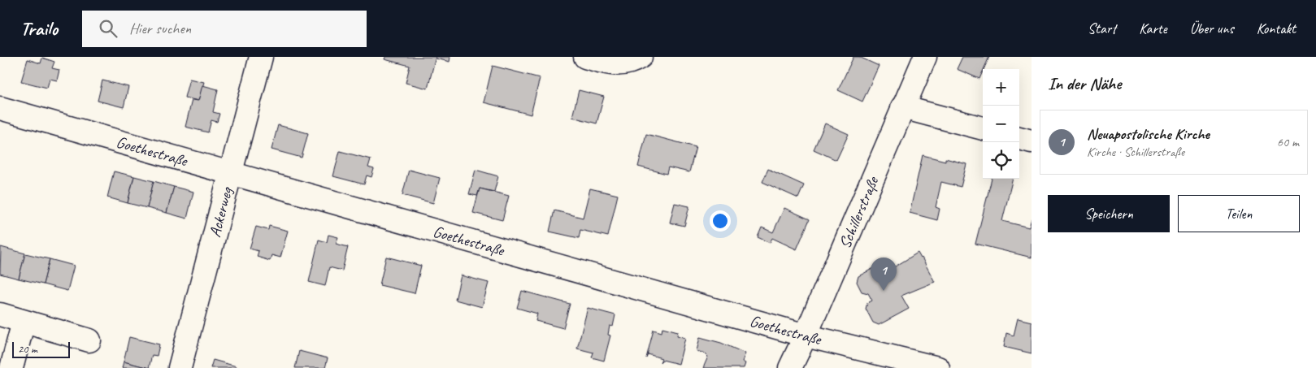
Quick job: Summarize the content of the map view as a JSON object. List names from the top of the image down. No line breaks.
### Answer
{"streets":{"street":["Goethestraße","Ackerweg","Schillerstraße"]},"crossings":[["Goethestraße","Ackerweg"],["Goethestraße","Schillerstraße"]],"scale_bar":"20 m","page":{"header":"Trailo","search":"Hier suchen","nav":["Start","Karte","Über uns","Kontakt"],"heading":"In der Nähe","map_buttons":["+","−"],"list":[{"mark":"1","name":"Neuapostolische Kirche","note":"Kirche · Schillerstraße","value":"60 m"}],"buttons":["Speichern","Teilen"],"pins":"1","scale":"20 m"}}
